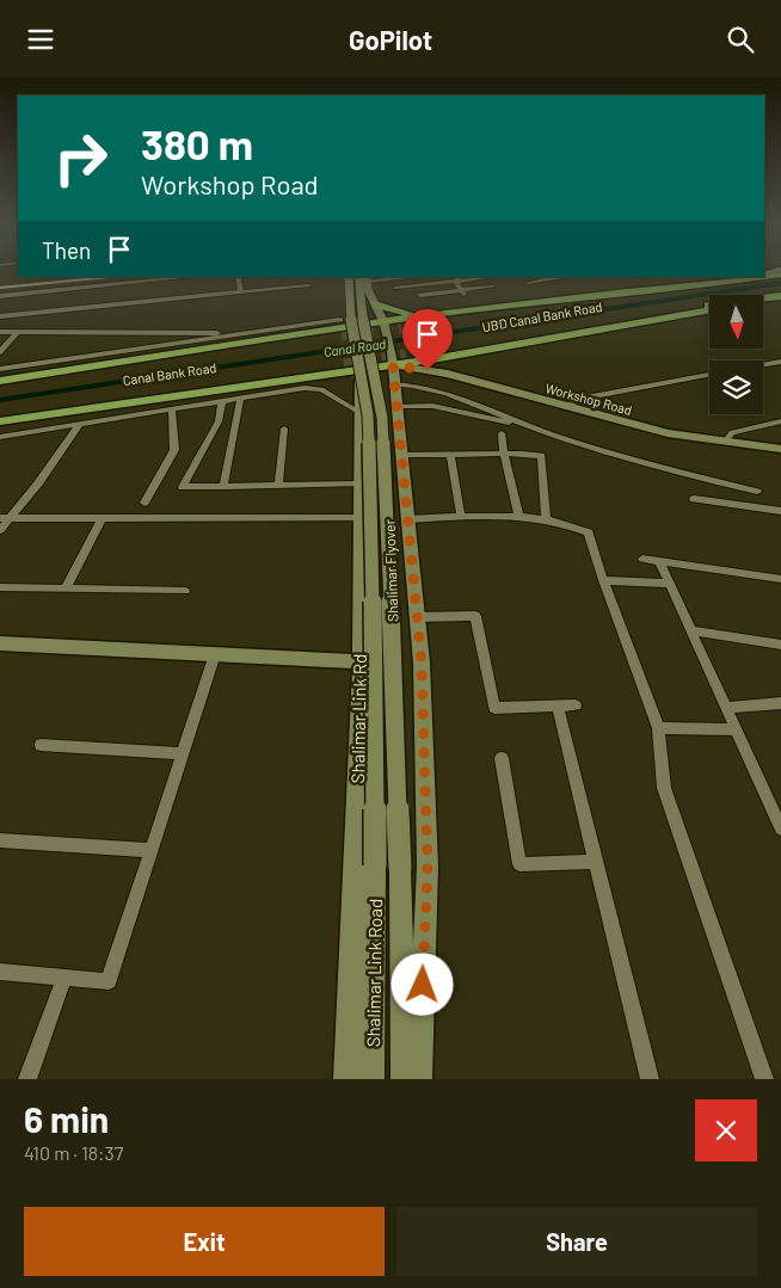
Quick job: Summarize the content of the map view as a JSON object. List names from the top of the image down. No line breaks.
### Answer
{"streets":{"highway":["UBD Canal Bank Road","Canal Bank Road"],"main road":["Workshop Road","Shalimar Flyover","Shalimar Link Rd","Shalimar Link Road"]},"crossings":[["UBD Canal Bank Road","Workshop Road"],["Canal Bank Road","Shalimar Link Rd"],["Shalimar Flyover","Shalimar Link Road"]],"water":["Canal Road"],"north":"bottom","page":{"header":"GoPilot","turn":["380 m","Workshop Road"],"then":"Then","heading":["6 min","410 m · 18:37"],"buttons":["Exit","Share"]}}
